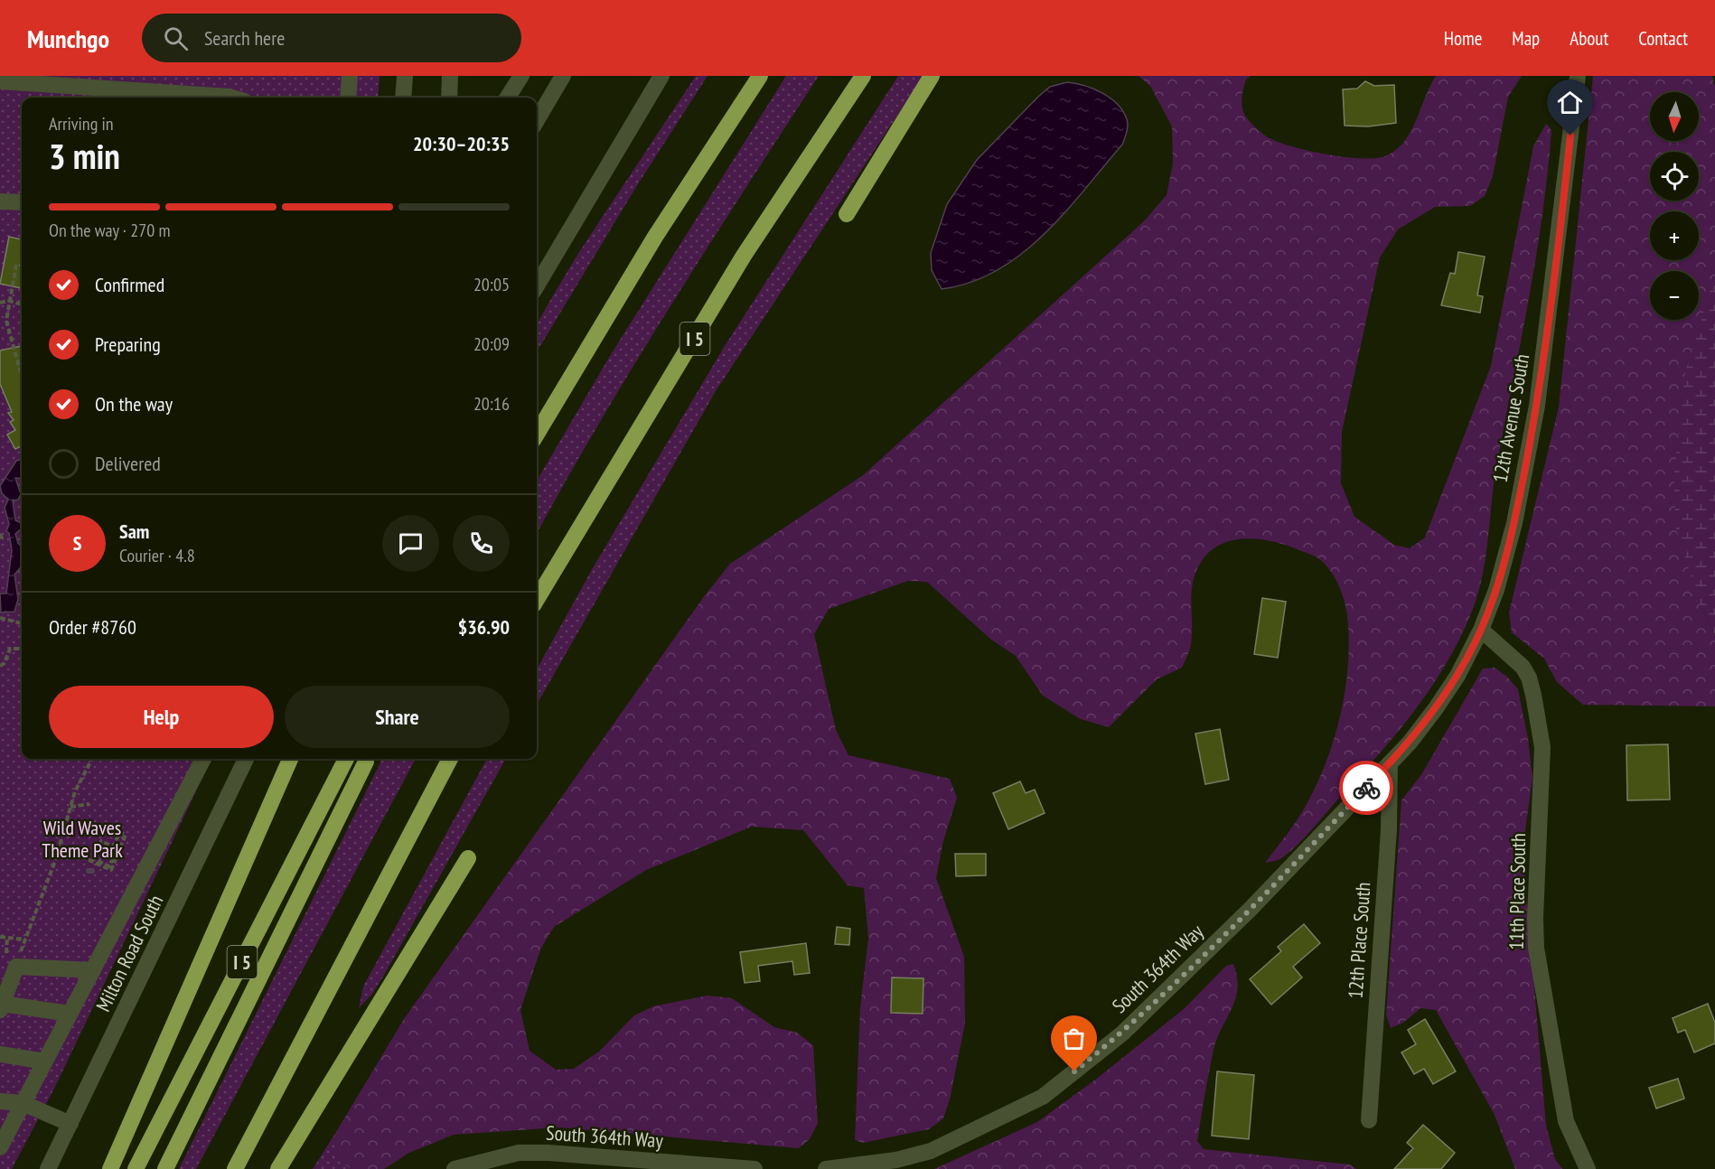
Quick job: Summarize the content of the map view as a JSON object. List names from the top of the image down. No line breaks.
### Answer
{"streets":{"highway":["I 5"],"street":["12th Avenue South","11th Place South","12th Place South","Milton Road South","South 364th Way"]},"crossings":[["12th Avenue South","11th Place South"],["12th Avenue South","South 364th Way"],["12th Place South","South 364th Way"]],"parks":["Wild Waves Theme Park"],"north":"bottom","page":{"header":"Munchgo","search":"Search here","nav":["Home","Map","About","Contact"],"map_buttons":["+","−"],"heading":["3 min","Arriving in","20:30–20:35"],"panel":["Sam","Courier · 4.8","Order #8760","$36.90"],"bar":"On the way · 270 m","list":[["Confirmed","20:05"],["Preparing","20:09"],["On the way","20:16"],"Delivered"],"round":"S","buttons":["Help","Share"]}}
